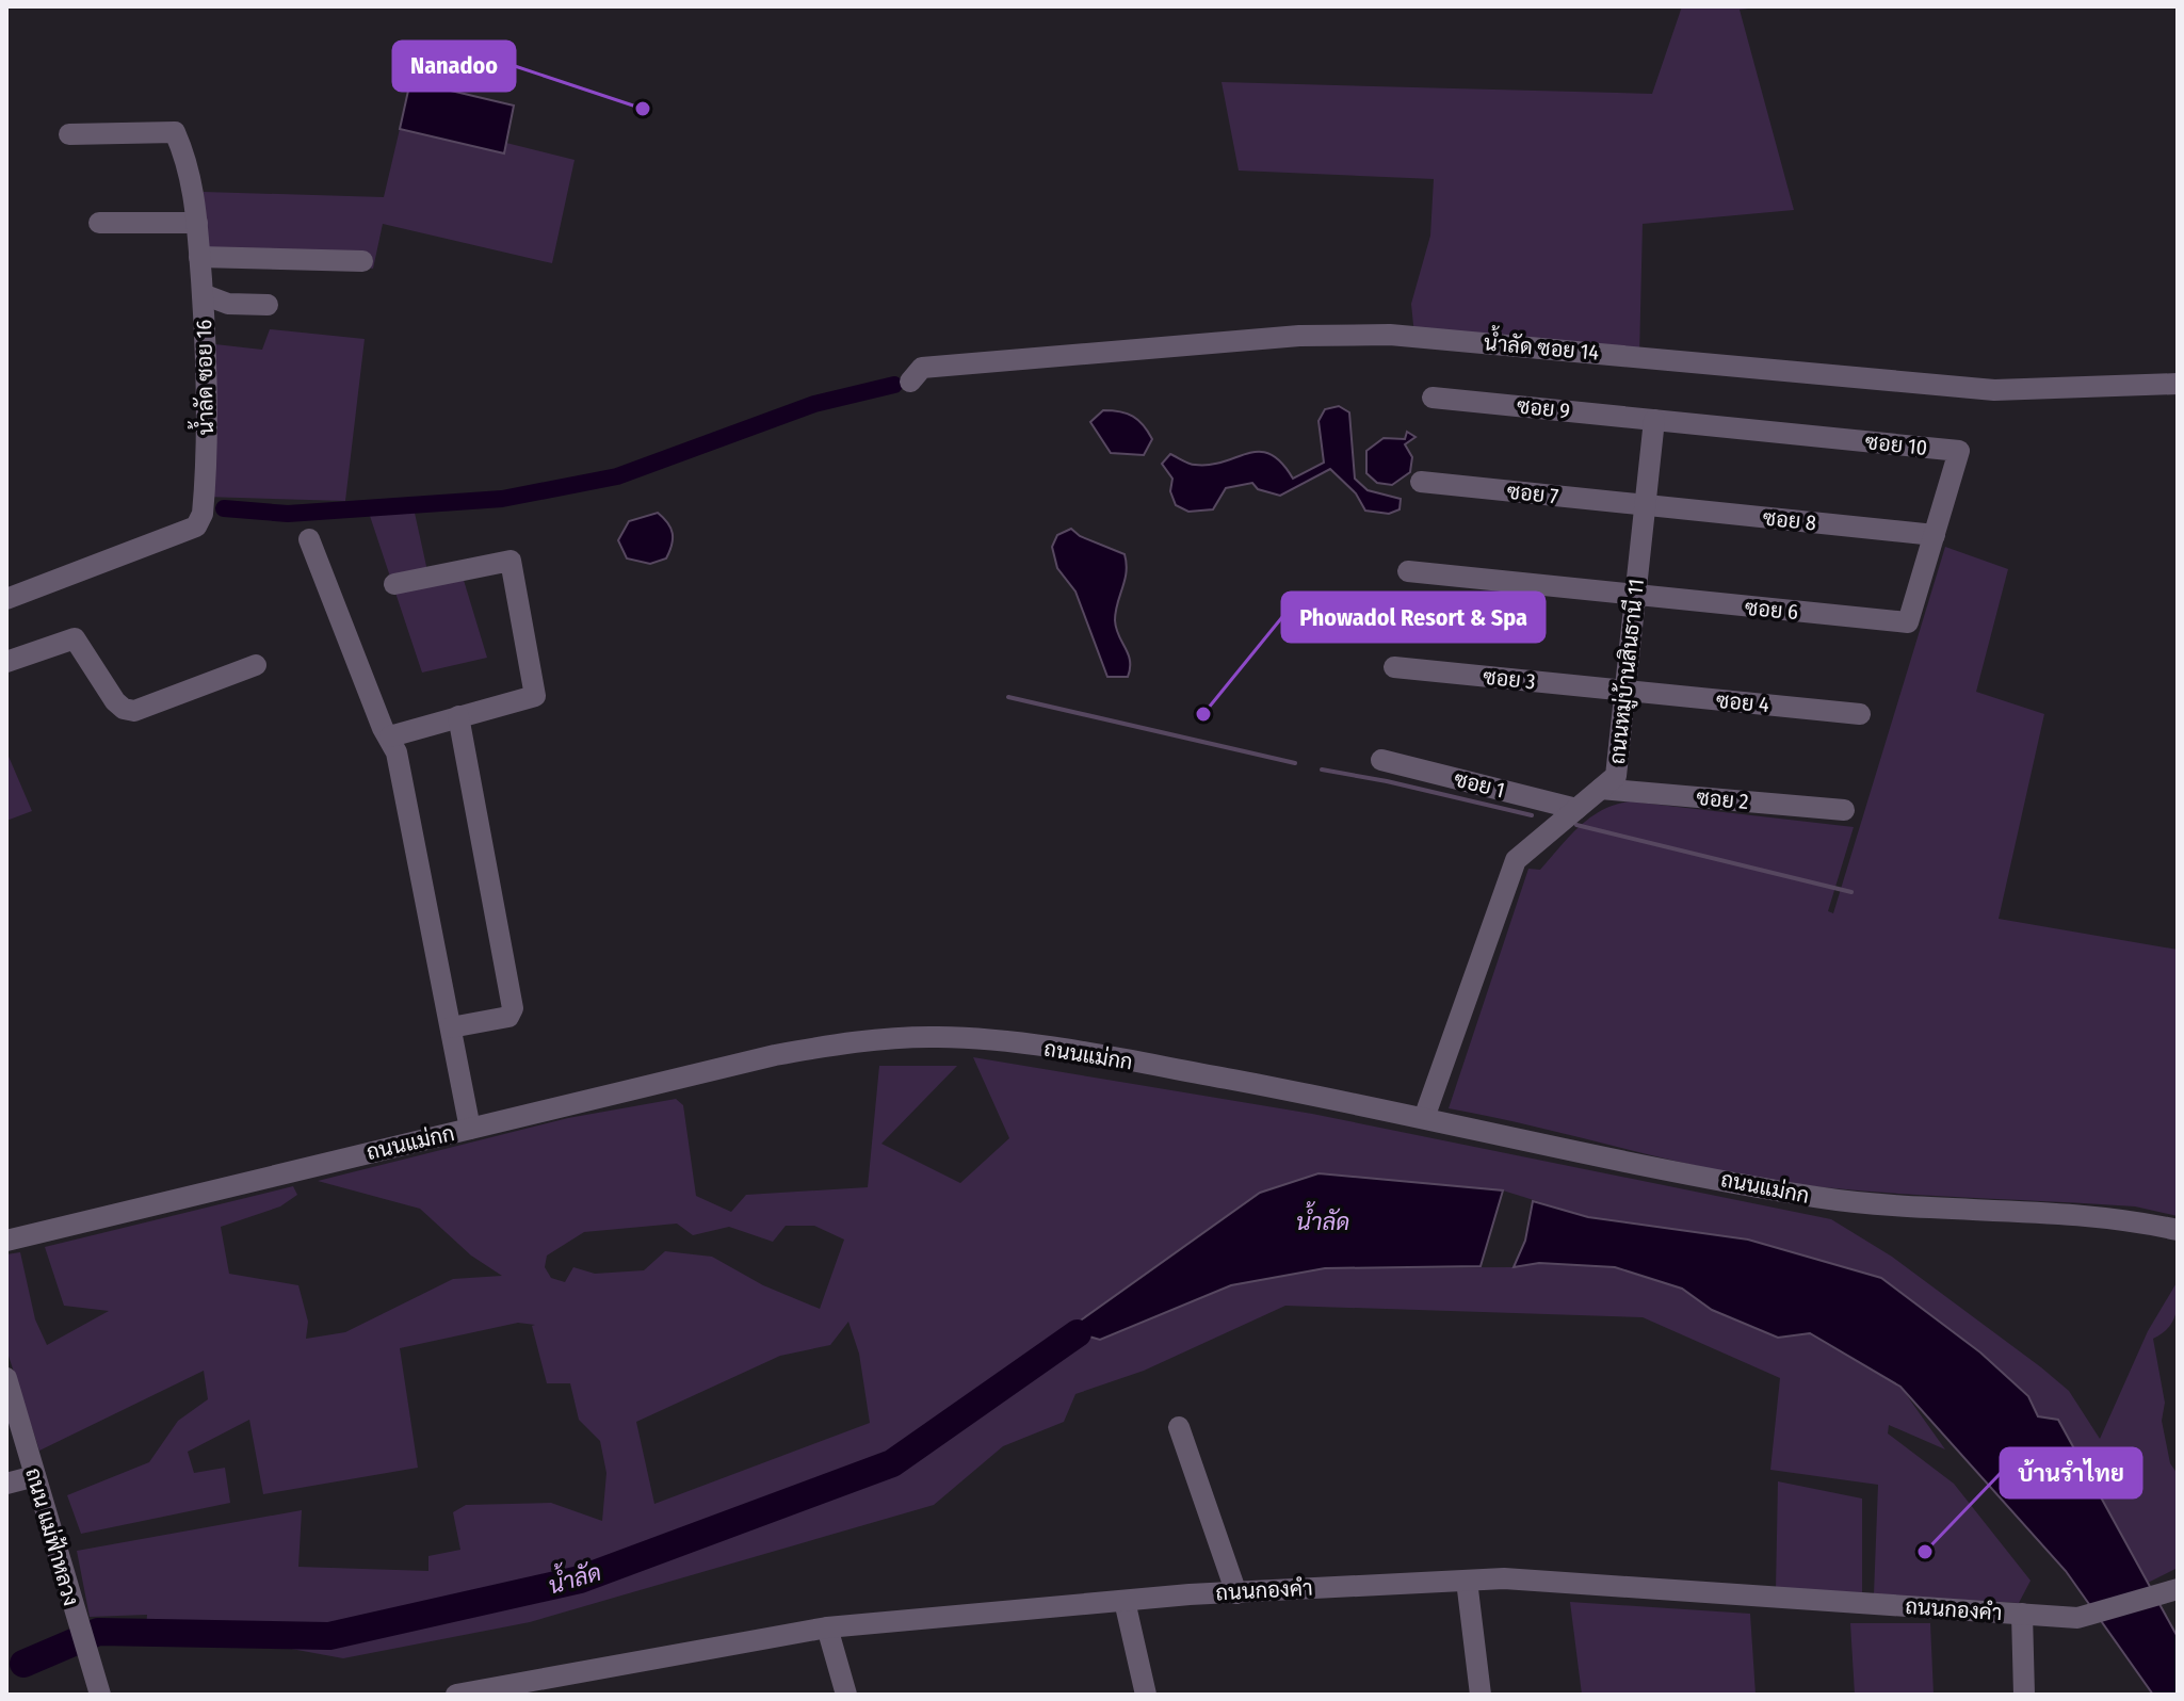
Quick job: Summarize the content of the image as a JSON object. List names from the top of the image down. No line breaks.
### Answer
{"streets":{"street":["น้ำลัด ซอย 14","น้ำลัด ซอย 16","ซอย 9","ซอย 10","ซอย 7","ซอย 8","ซอย 6","ถนนหมู่บ้านสินธานี 11","ซอย 3","ซอย 4","ซอย 1","ซอย 2","ถนนแม่กก","ถนน แม่ฟ้าหลวง","ถนนกองคำ"]},"crossings":[["ซอย 9","ซอย 10"],["ซอย 9","ถนนหมู่บ้านสินธานี 11"],["ซอย 10","ซอย 8"],["ซอย 10","ซอย 6"],["ซอย 10","ถนนหมู่บ้านสินธานี 11"],["ซอย 7","ซอย 8"],["ซอย 7","ถนนหมู่บ้านสินธานี 11"],["ซอย 8","ถนนหมู่บ้านสินธานี 11"],["ซอย 6","ถนนหมู่บ้านสินธานี 11"],["ถนนหมู่บ้านสินธานี 11","ซอย 3"],["ถนนหมู่บ้านสินธานี 11","ซอย 4"],["ถนนหมู่บ้านสินธานี 11","ซอย 1"],["ถนนหมู่บ้านสินธานี 11","ซอย 2"],["ถนนหมู่บ้านสินธานี 11","ถนนแม่กก"],["ซอย 3","ซอย 4"]],"water":["น้ำลัด"],"places":["Nanadoo","Phowadol Resort & Spa","บ้านรำไทย"]}
